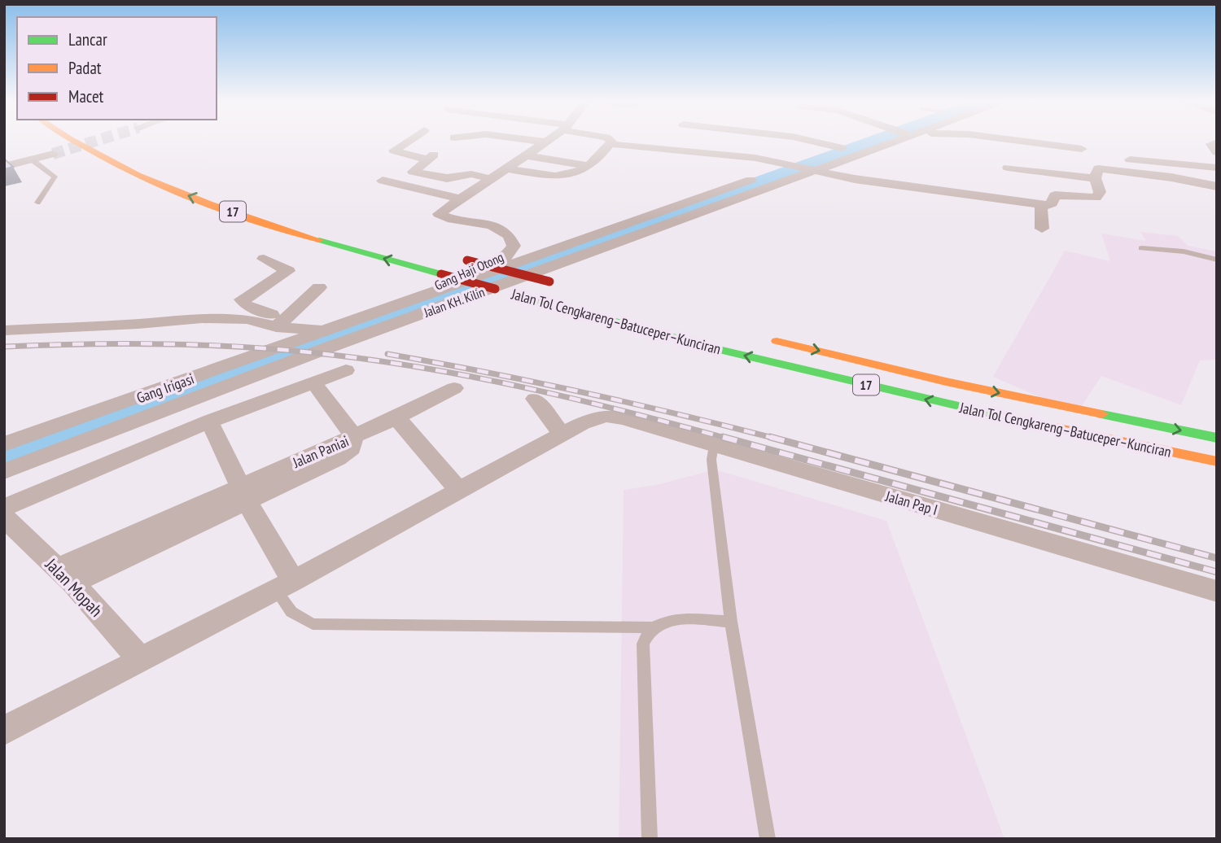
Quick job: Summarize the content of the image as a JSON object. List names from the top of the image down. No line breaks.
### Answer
{"streets":{"highway":["17","Jalan Tol Cengkareng–Batuceper–Kunciran"],"street":["Gang Haji Otong","Jalan KH. Kilin","Gang Irigasi","Jalan Paniai","Jalan Pap I","Jalan Mopah"]},"crossings":[["Gang Haji Otong","Jalan KH. Kilin"],["Jalan KH. Kilin","Gang Irigasi"],["Jalan Paniai","Jalan Mopah"]],"legend":["Lancar","Padat","Macet"]}
